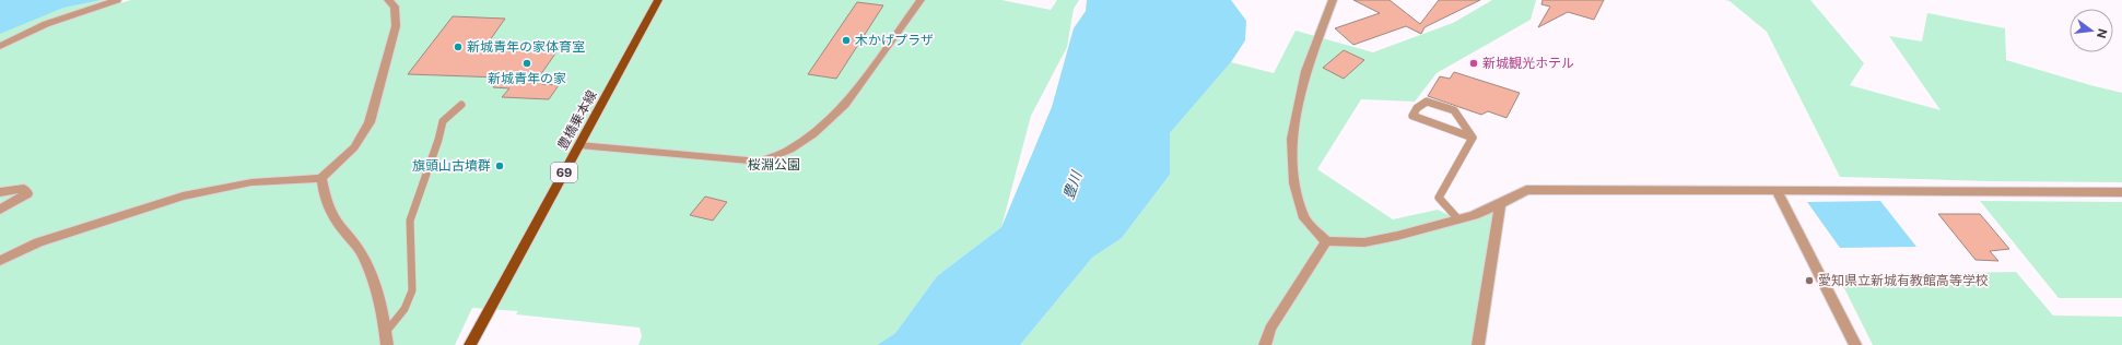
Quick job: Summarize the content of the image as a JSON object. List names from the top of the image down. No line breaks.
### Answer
{"streets":{"main road":["豊橋乗本線","69"]},"water":["豊川"],"parks":["桜淵公園"],"places":["木かげプラザ","新城青年の家体育室","新城青年の家","新城観光ホテル","旗頭山古墳群","愛知県立新城有教館高等学校"],"north":"right"}
